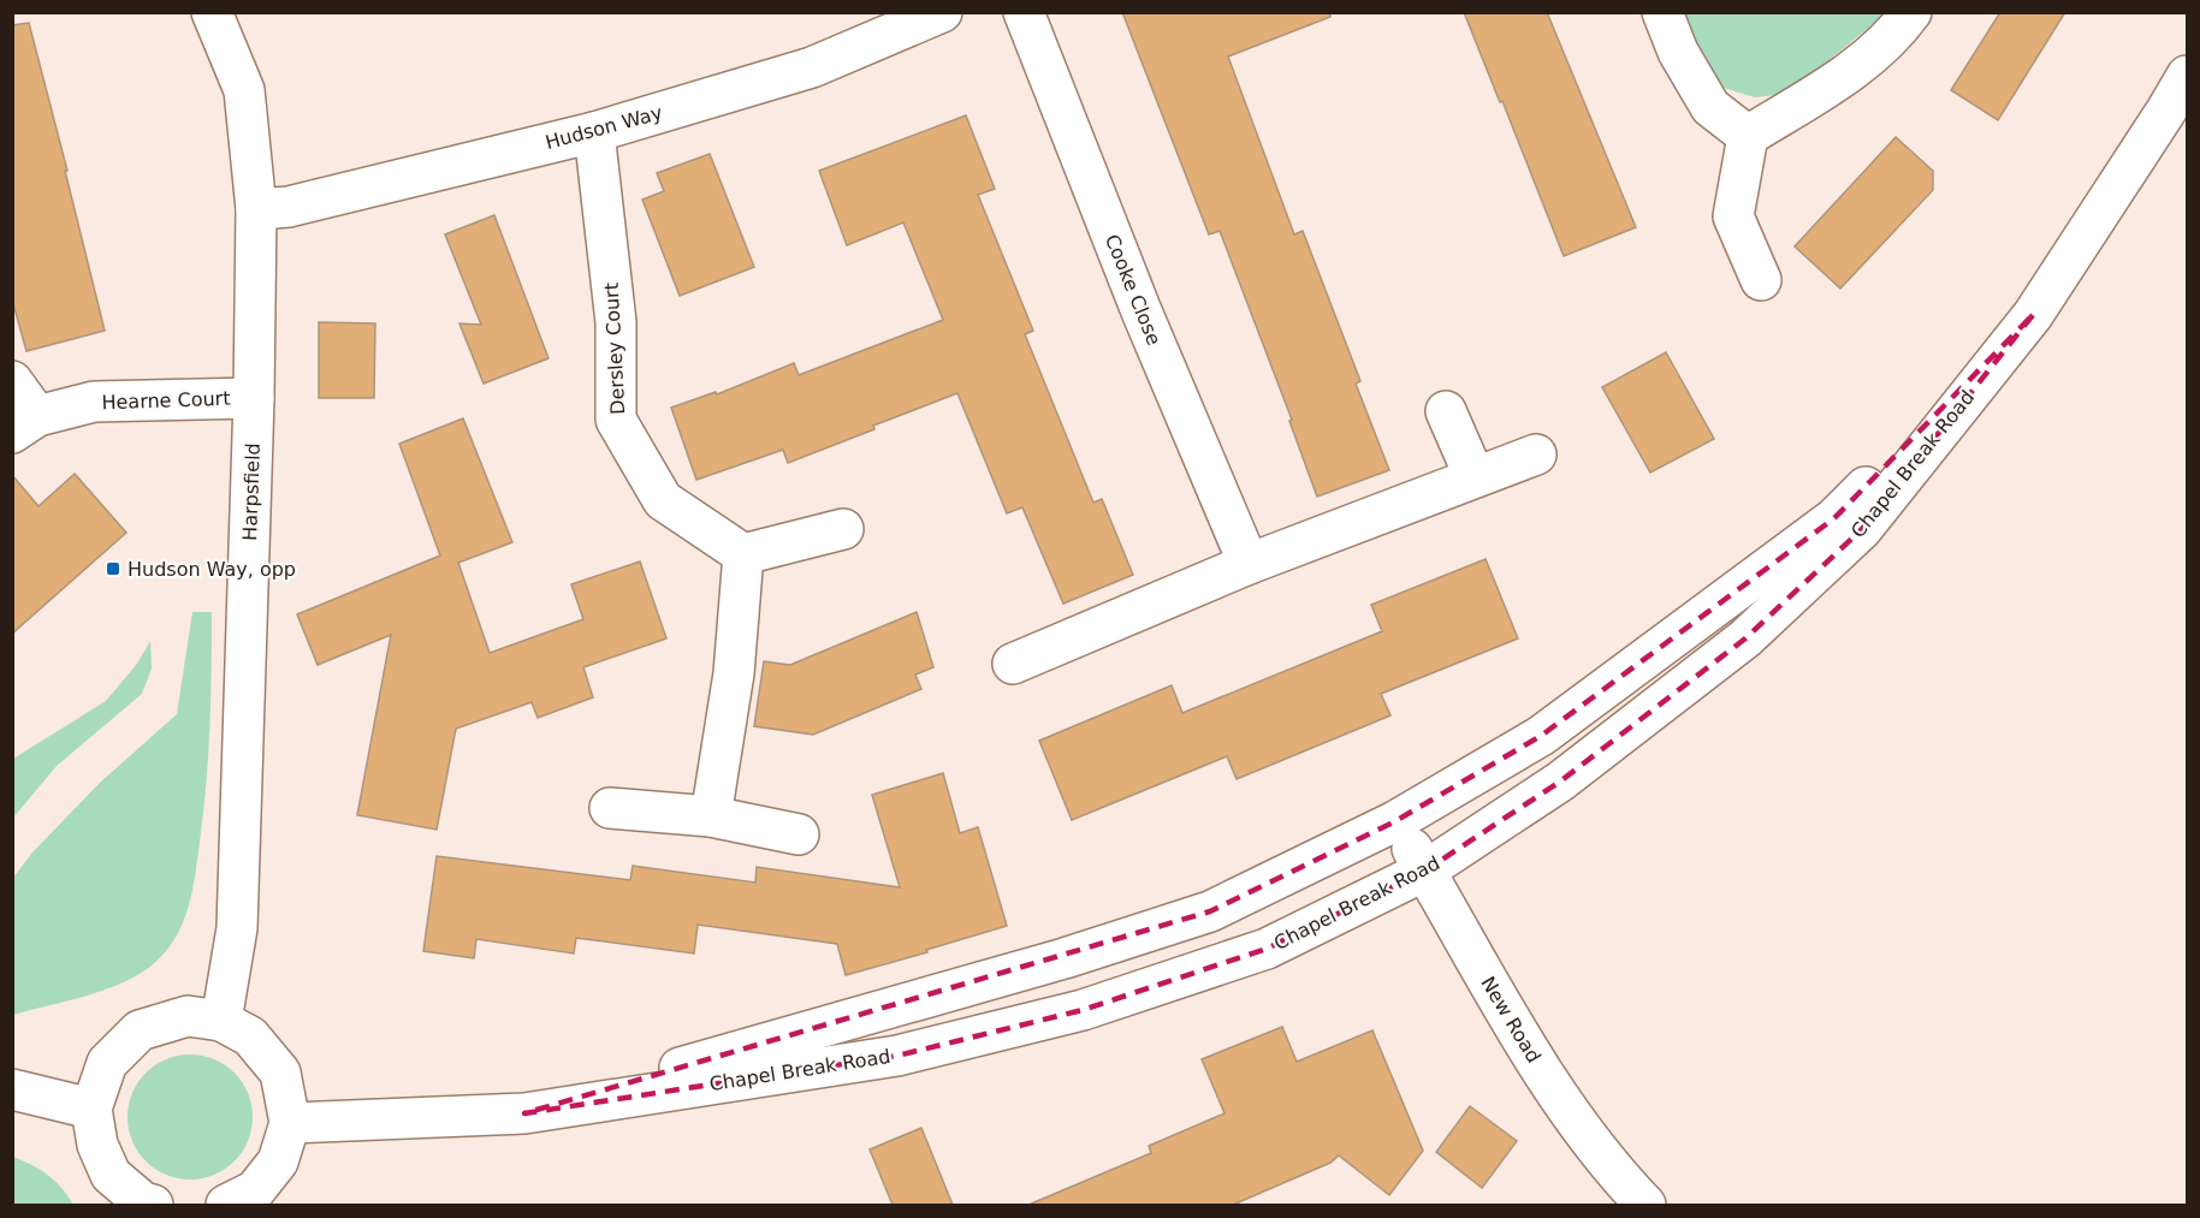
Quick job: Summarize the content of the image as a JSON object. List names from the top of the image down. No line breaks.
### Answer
{"streets":{"street":["Hudson Way","Cooke Close","Dersley Court","Hearne Court","Chapel Break Road","Harpsfield","New Road"]},"crossings":[["Hudson Way","Dersley Court"],["Hudson Way","Harpsfield"],["Hearne Court","Harpsfield"],["Chapel Break Road","New Road"]],"places":{"transit":["Hudson Way, opp"]}}
